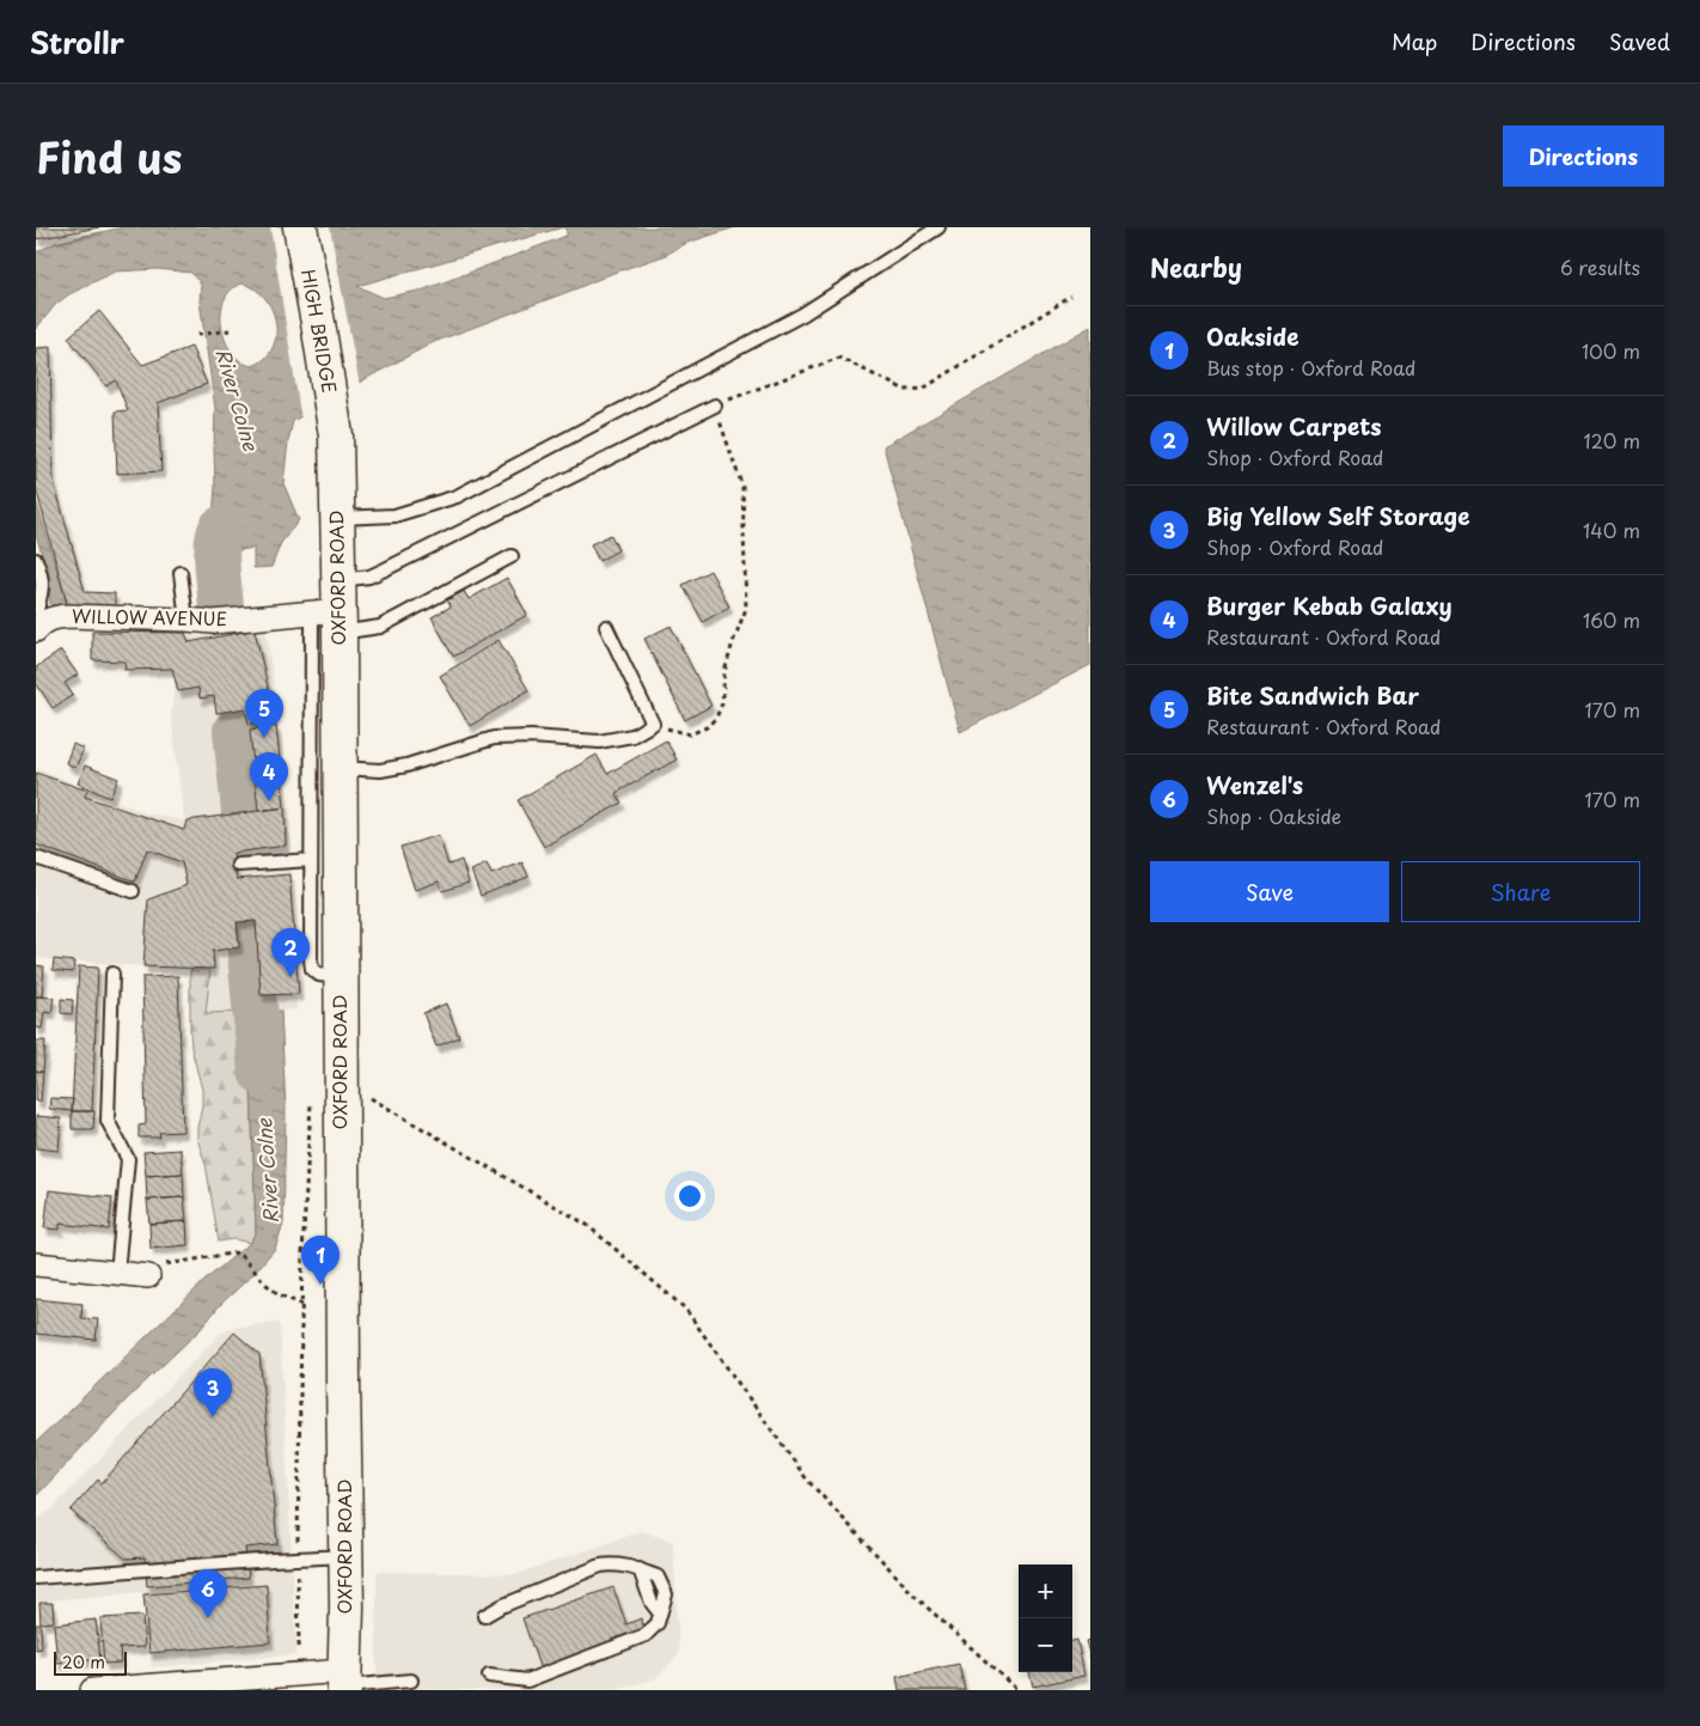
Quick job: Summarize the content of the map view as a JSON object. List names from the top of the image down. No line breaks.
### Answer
{"streets":{"main road":["HIGH BRIDGE","OXFORD ROAD"],"street":["WILLOW AVENUE"]},"crossings":[["HIGH BRIDGE","OXFORD ROAD"],["OXFORD ROAD","WILLOW AVENUE"]],"water":["River Colne"],"scale_bar":"20 m","page":{"header":"Strollr","nav":["Map","Directions","Saved"],"title":"Find us","buttons":["Directions",["Save","Share"]],"heading":["Nearby","6 results"],"list":[{"mark":"1","name":"Oakside","note":"Bus stop · Oxford Road","value":"100 m"},{"mark":"2","name":"Willow Carpets","note":"Shop · Oxford Road","value":"120 m"},{"mark":"3","name":"Big Yellow Self Storage","note":"Shop · Oxford Road","value":"140 m"},{"mark":"4","name":"Burger Kebab Galaxy","note":"Restaurant · Oxford Road","value":"160 m"},{"mark":"5","name":"Bite Sandwich Bar","note":"Restaurant · Oxford Road","value":"170 m"},{"mark":"6","name":"Wenzel's","note":"Shop · Oakside","value":"170 m"}],"pins":["5","4","2","1","3","6"],"map_buttons":["+","−"],"scale":"20 m"}}
